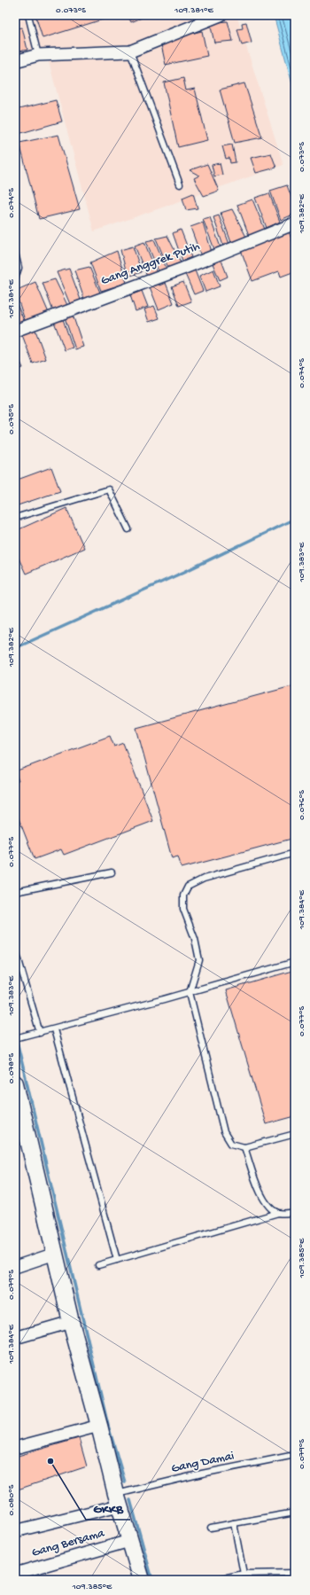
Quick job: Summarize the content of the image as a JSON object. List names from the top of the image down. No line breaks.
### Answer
{"streets":{"street":["Gang Anggrek Putih","Gang Bersama"],"lane":["Gang Damai"]},"places":["GKKB"],"coordinates":["0.073°S","109.381°E","0.074°S","109.382°E","0.075°S","109.383°E","0.076°S","0.077°S","109.384°E","0.078°S","109.385°E","0.079°S","0.080°S"]}
